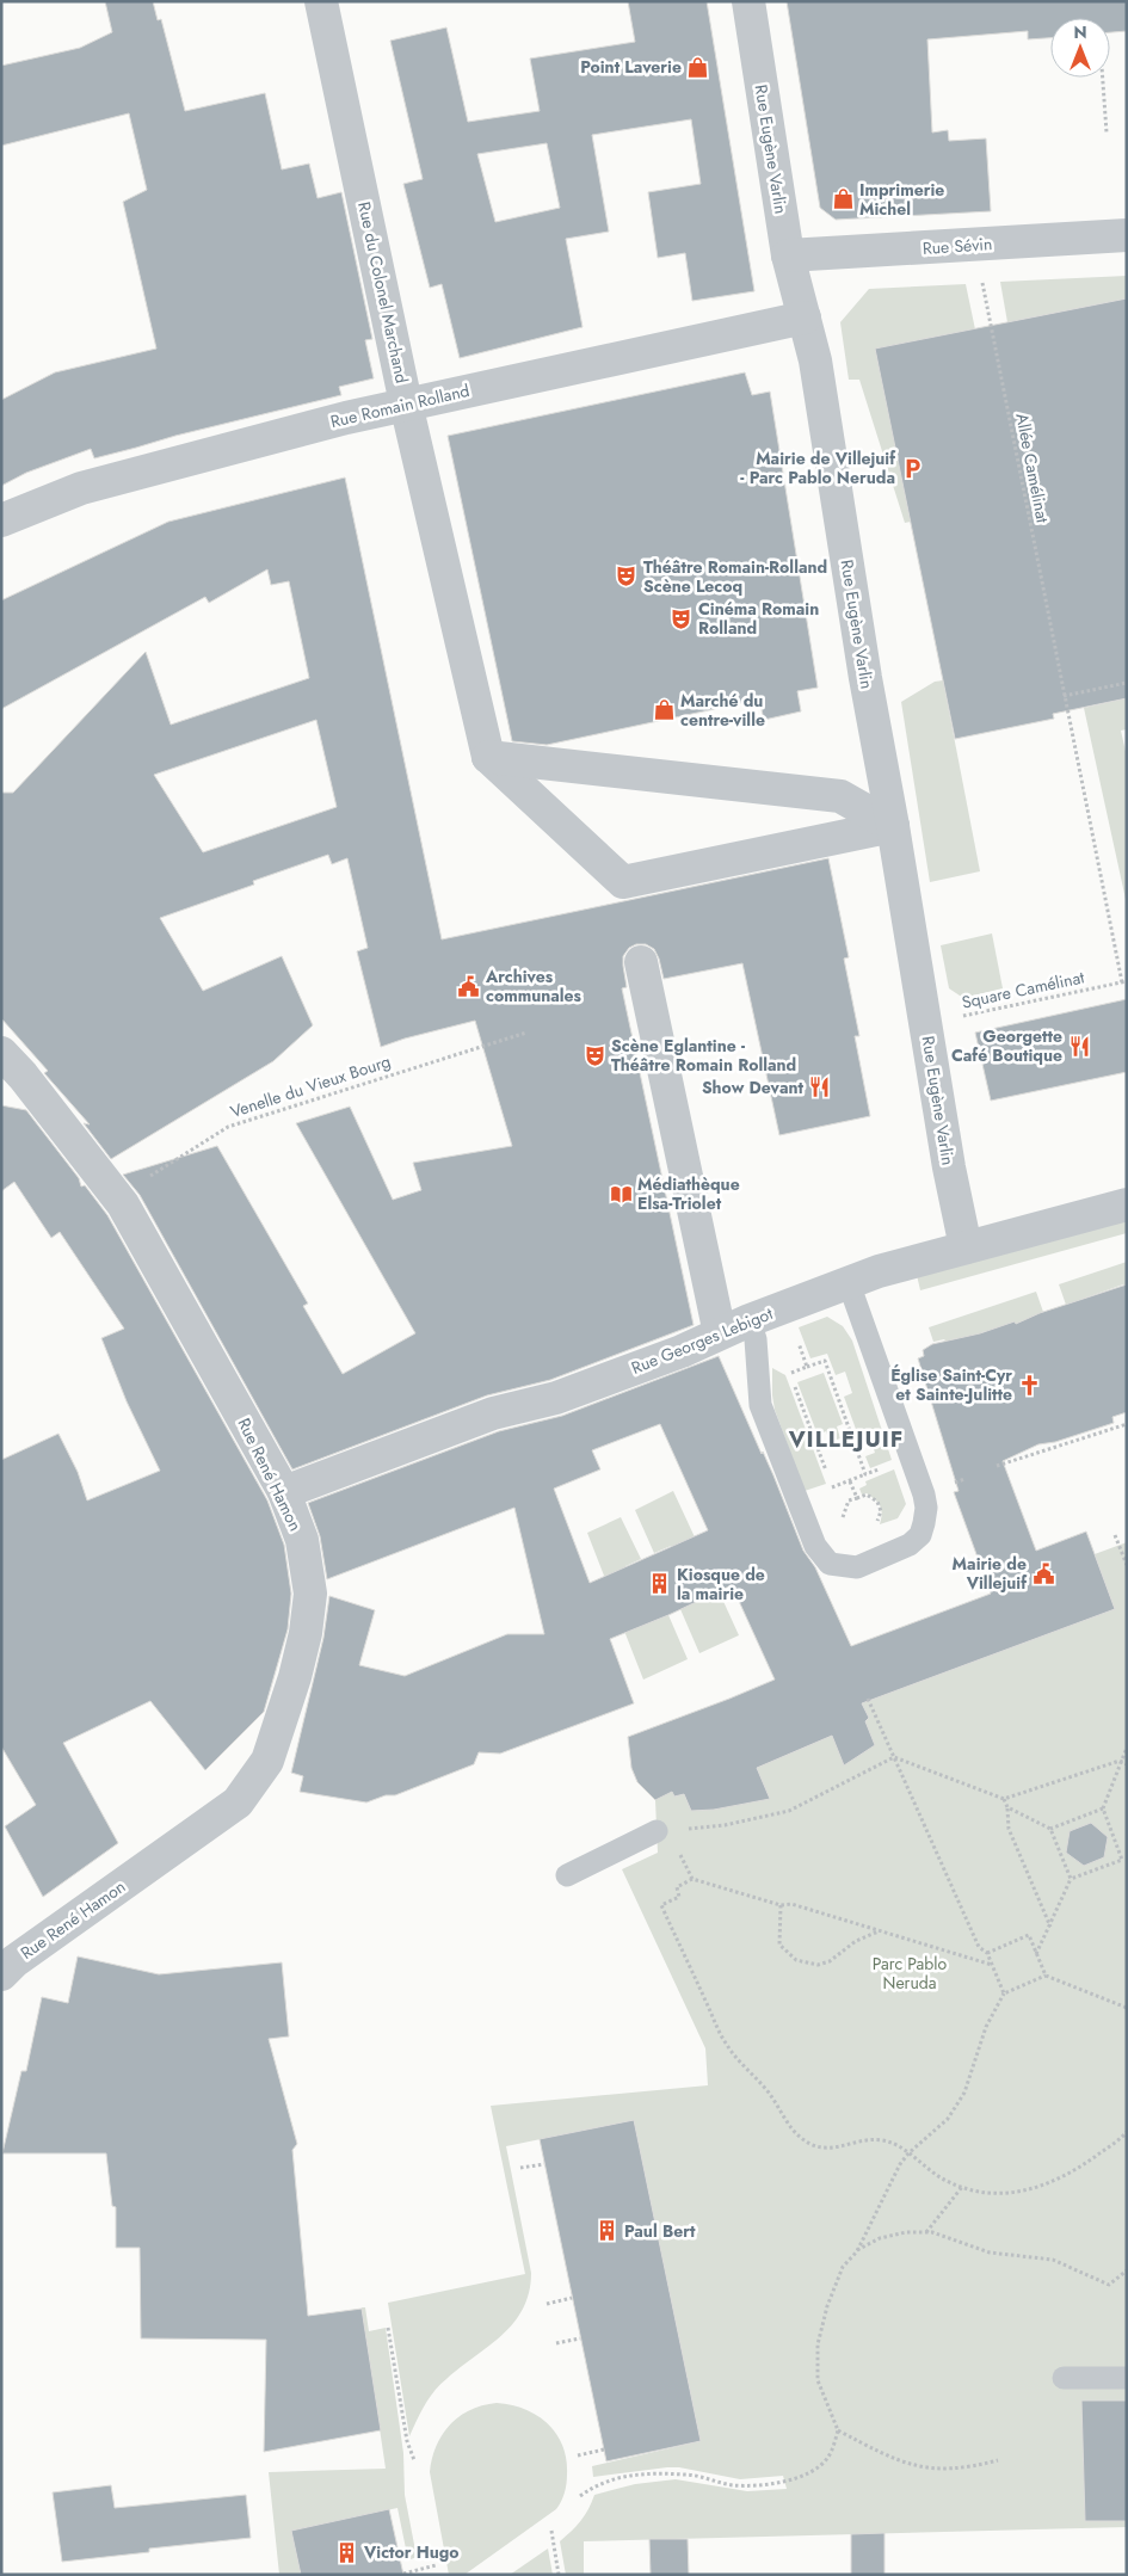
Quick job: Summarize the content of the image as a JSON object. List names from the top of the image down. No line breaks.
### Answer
{"streets":{"street":["Rue Eugène Varlin","Rue Sévin","Rue du Colonel Marchand","Rue Romain Rolland","Rue Georges Lebigot","Rue René Hamon"],"path":["Allée Camélinat","Square Camélinat","Venelle du Vieux Bourg"]},"crossings":[["Rue Eugène Varlin","Rue Sévin"],["Rue Eugène Varlin","Rue Romain Rolland"],["Rue Eugène Varlin","Square Camélinat"],["Rue Eugène Varlin","Rue Georges Lebigot"],["Rue Sévin","Allée Camélinat"],["Rue du Colonel Marchand","Rue Romain Rolland"],["Allée Camélinat","Square Camélinat"],["Venelle du Vieux Bourg","Rue René Hamon"],["Rue Georges Lebigot","Rue René Hamon"]],"districts":["VILLEJUIF"],"parks":["Parc Pablo Neruda"],"places":{"shop":["Point Laverie","Imprimerie Michel","Marché du centre-ville"],"parking":["Mairie de Villejuif - Parc Pablo Neruda"],"theatre":["Théâtre Romain-Rolland Scène Lecoq","Cinéma Romain Rolland","Scène Eglantine - Théâtre Romain Rolland"],"public building":["Archives communales","Mairie de Villejuif"],"restaurant":["Georgette Café Boutique","Show Devant"],"library":["Médiathèque Elsa-Triolet"],"church":["Église Saint-Cyr et Sainte-Julitte"],"building":["Kiosque de la mairie","Paul Bert","Victor Hugo"]},"north":"top"}
